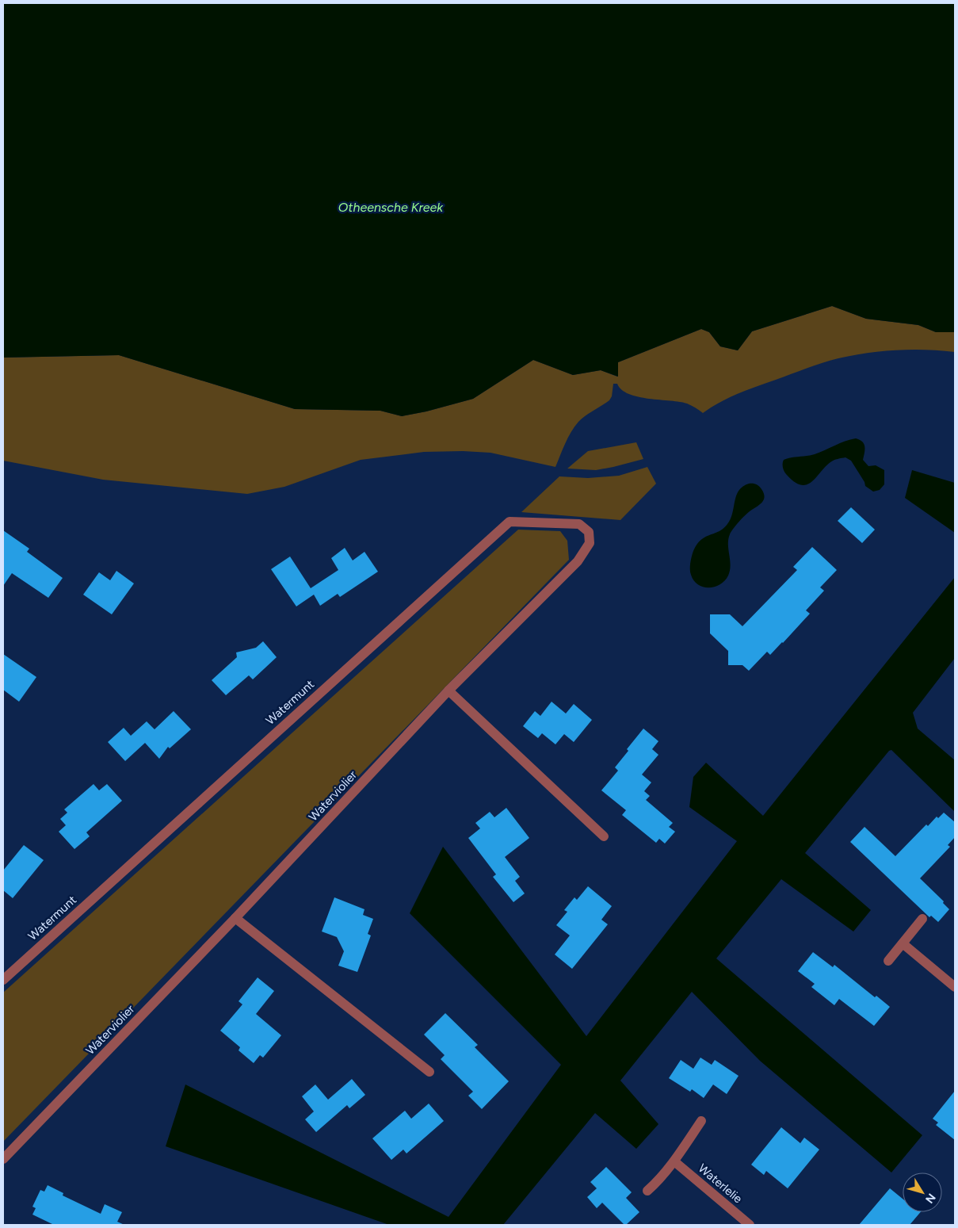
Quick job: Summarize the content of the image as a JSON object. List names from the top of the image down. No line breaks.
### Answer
{"streets":{"street":["Watermunt","Waterviolier","Waterlelie"]},"crossings":[["Watermunt","Waterviolier"]],"water":["Otheensche Kreek"],"north":"bottom right"}
